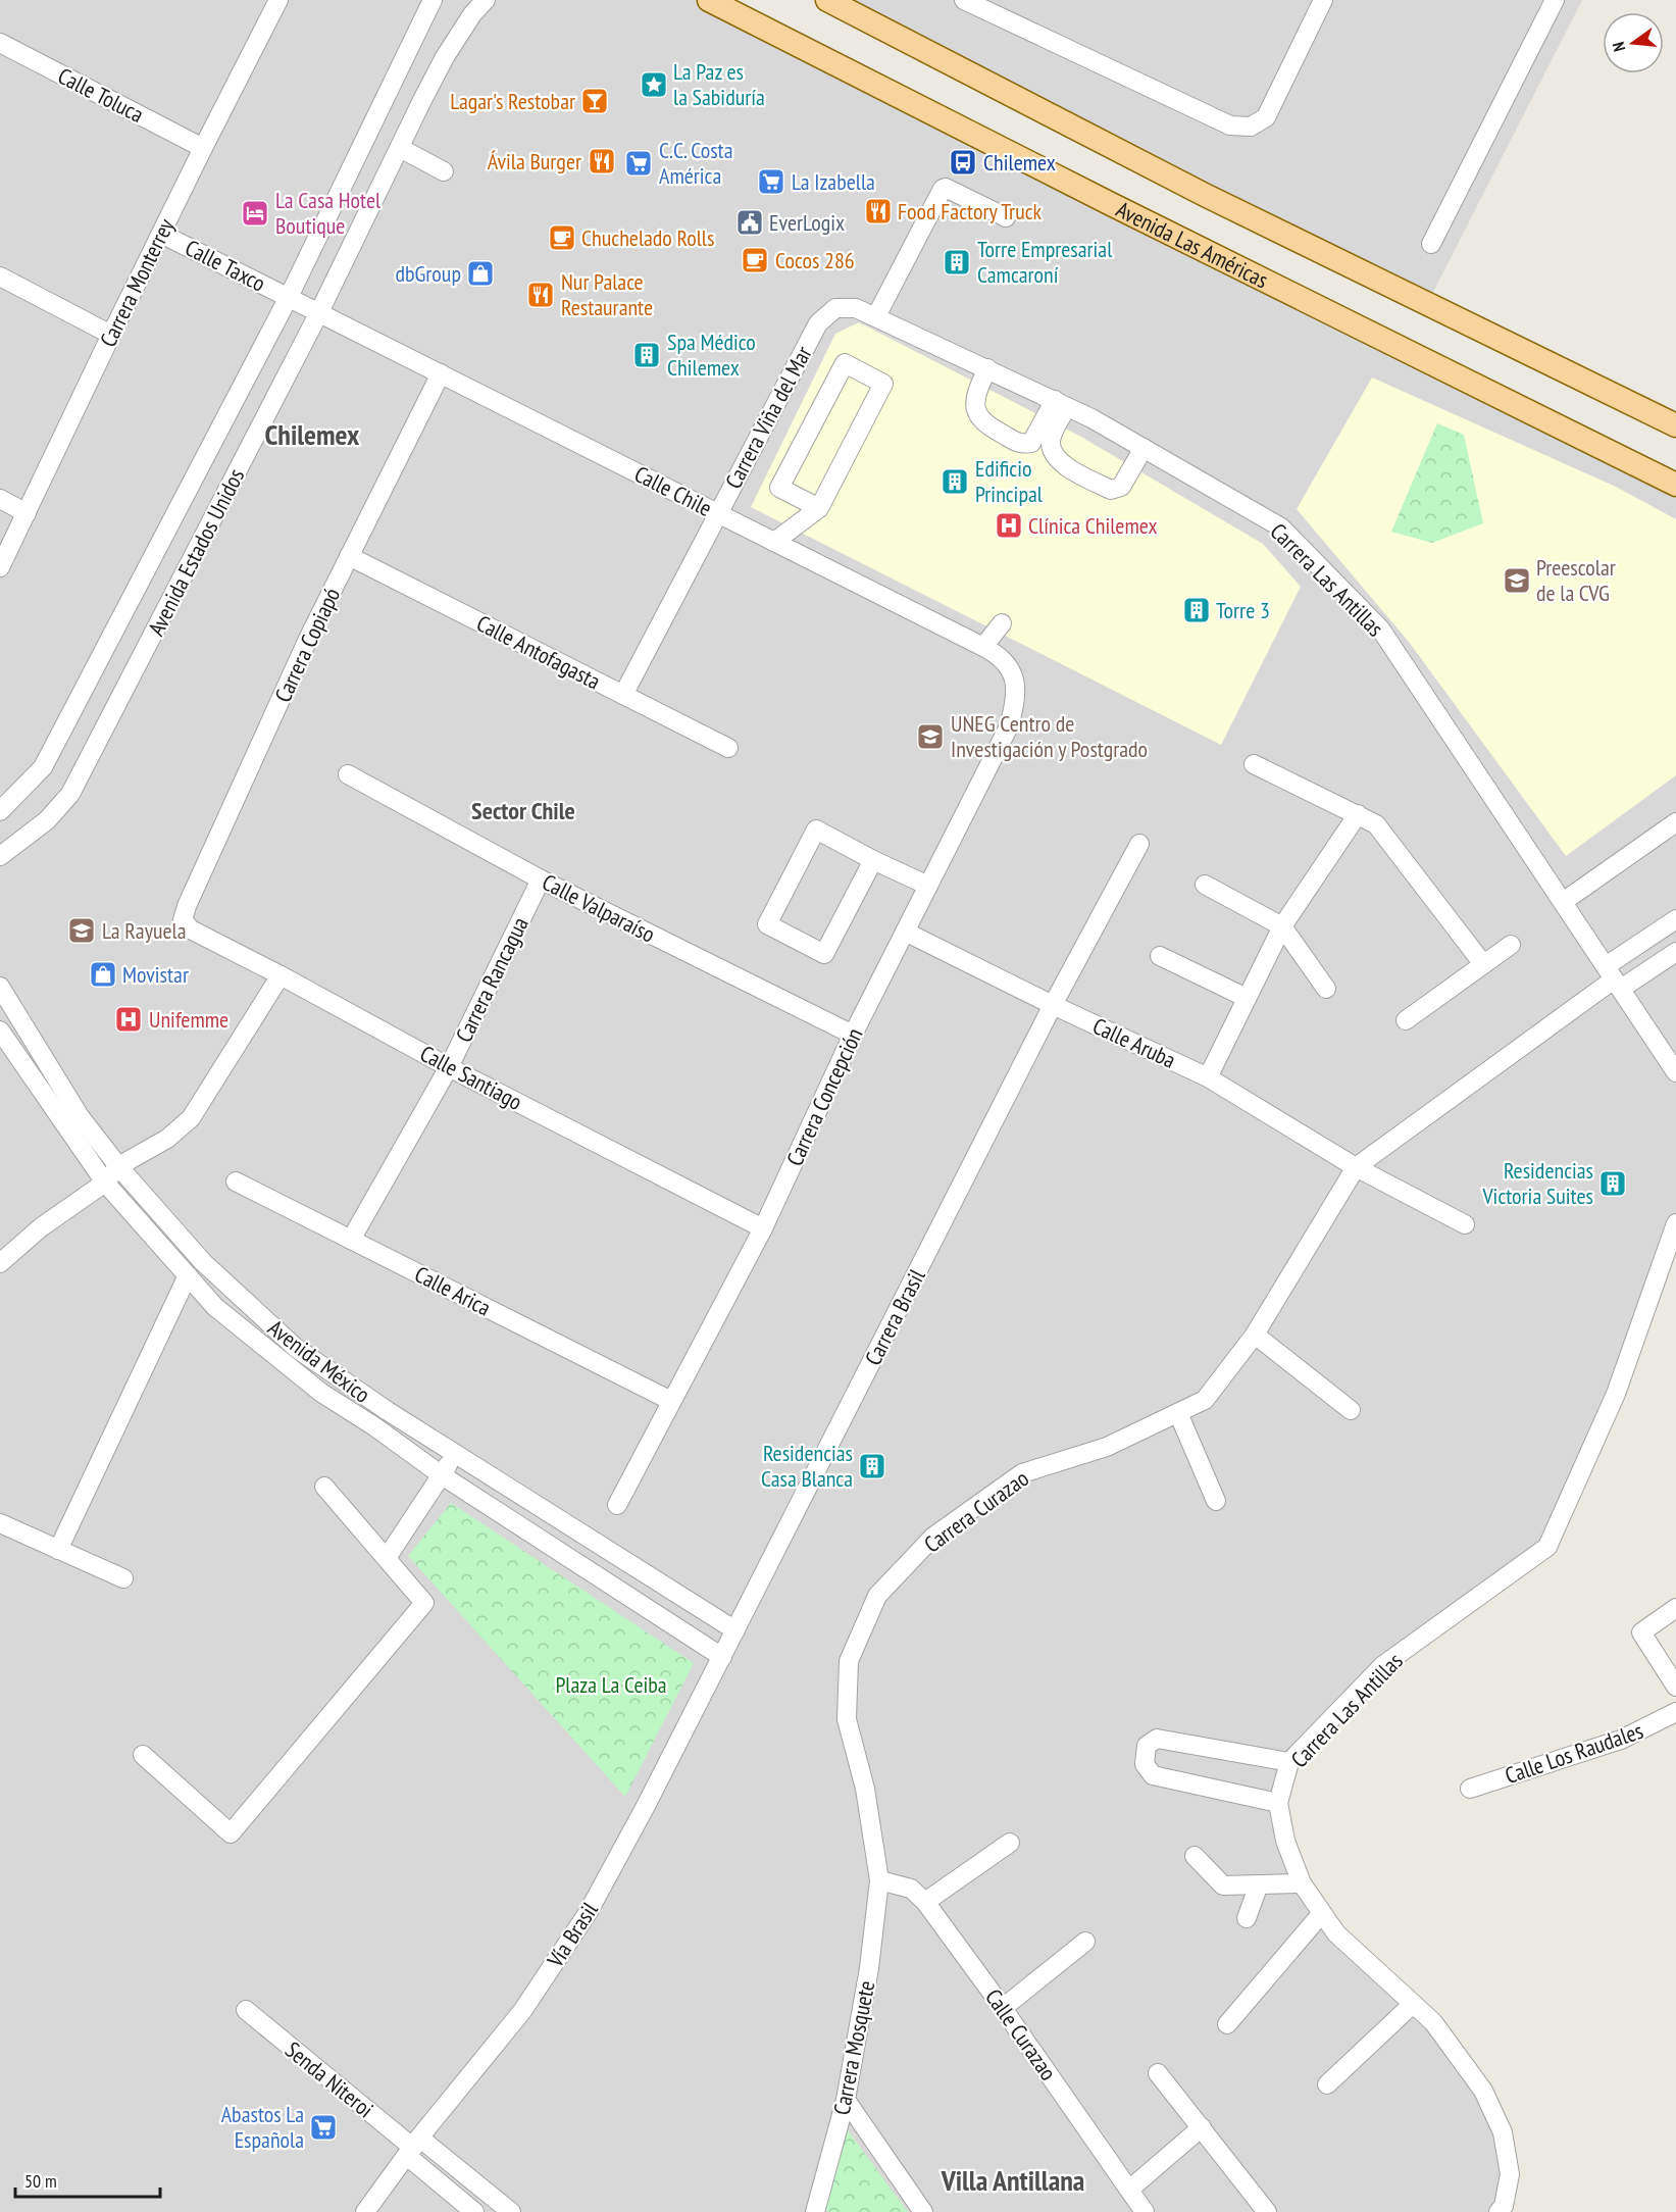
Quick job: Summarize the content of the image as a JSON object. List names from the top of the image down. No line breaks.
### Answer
{"streets":{"main road":["Avenida Las Américas"],"street":["Calle Toluca","Calle Taxco","Carrera Monterrey","Carrera Viña del Mar","Calle Chile","Avenida Estados Unidos","Carrera Las Antillas","Carrera Copiapó","Calle Antofagasta","Calle Valparaíso","Carrera Rancagua","Calle Aruba","Calle Santiago","Carrera Concepción","Calle Arica","Carrera Brasil","Avenida México","Carrera Curazao","Calle Los Raudales","Vía Brasil","Calle Curazao","Carrera Mosquete","Senda Niteroi"]},"crossings":[["Calle Toluca","Carrera Monterrey"],["Calle Taxco","Carrera Monterrey"],["Calle Taxco","Calle Chile"],["Calle Taxco","Avenida Estados Unidos"],["Carrera Viña del Mar","Calle Chile"],["Carrera Viña del Mar","Carrera Las Antillas"],["Carrera Viña del Mar","Calle Antofagasta"],["Calle Chile","Avenida Estados Unidos"],["Calle Chile","Carrera Copiapó"],["Calle Chile","Carrera Concepción"],["Carrera Copiapó","Calle Antofagasta"],["Carrera Copiapó","Calle Santiago"],["Calle Valparaíso","Carrera Rancagua"],["Calle Valparaíso","Carrera Concepción"],["Carrera Rancagua","Calle Santiago"],["Carrera Rancagua","Calle Arica"],["Calle Aruba","Carrera Concepción"],["Calle Aruba","Carrera Brasil"],["Calle Aruba","Carrera Curazao"],["Calle Santiago","Carrera Concepción"],["Carrera Concepción","Calle Arica"],["Carrera Brasil","Avenida México"],["Carrera Brasil","Vía Brasil"],["Avenida México","Vía Brasil"],["Carrera Curazao","Calle Curazao"],["Carrera Curazao","Carrera Mosquete"],["Vía Brasil","Senda Niteroi"],["Calle Curazao","Carrera Mosquete"]],"districts":["Chilemex","Sector Chile","Villa Antillana"],"parks":["Plaza La Ceiba"],"places":{"place":["La Paz es la Sabiduría"],"bar":["Lagar's Restobar"],"restaurant":["Ávila Burger","Food Factory Truck","Nur Palace Restaurante"],"bus stop":["Chilemex"],"supermarket":["C.C. Costa América","La Izabella","Abastos La Española"],"hotel":["La Casa Hotel Boutique"],"public building":["EverLogix"],"cafe":["Chuchelado Rolls","Cocos 286"],"building":["Torre Empresarial Camcaroní","Spa Médico Chilemex","Edificio Principal","Torre 3","Residencias Victoria Suites","Residencias Casa Blanca"],"shop":["dbGroup","Movistar"],"hospital":["Clínica Chilemex","Unifemme"],"school or university":["Preescolar de la CVG","UNEG Centro de Investigación y Postgrado","La Rayuela"]},"scale_bar":"50 m","north":"left"}
